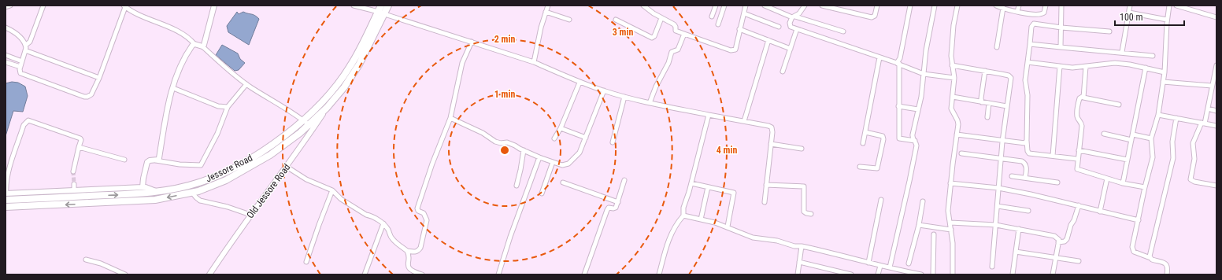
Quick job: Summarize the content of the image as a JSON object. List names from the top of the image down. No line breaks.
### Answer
{"streets":{"highway":["Jessore Road"],"street":["Old Jessore Road"]},"crossings":[["Jessore Road","Old Jessore Road"]],"scale_bar":"100 m","rings":["3 min","2 min","1 min","4 min"]}
